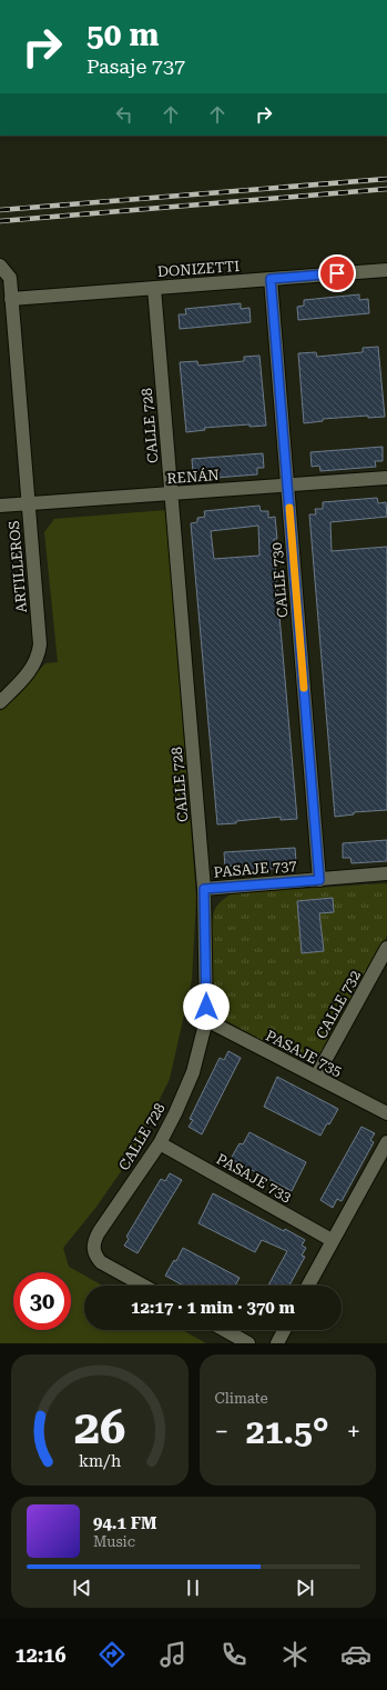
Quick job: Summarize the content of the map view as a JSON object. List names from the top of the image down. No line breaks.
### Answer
{"streets":{"street":["DONIZETTI","CALLE 728","RENÁN","ARTILLEROS","CALLE 730","PASAJE 737","CALLE 732","PASAJE 735","PASAJE 733"]},"crossings":[["DONIZETTI","CALLE 728"],["DONIZETTI","ARTILLEROS"],["DONIZETTI","CALLE 730"],["CALLE 728","RENÁN"],["CALLE 728","PASAJE 737"],["CALLE 728","PASAJE 735"],["CALLE 728","PASAJE 733"],["RENÁN","ARTILLEROS"],["RENÁN","CALLE 730"],["CALLE 730","PASAJE 737"],["CALLE 732","PASAJE 735"]],"page":{"turn":["50 m","Pasaje 737"],"limit":"30","trip":"12:17 · 1 min · 370 m","tile":"Climate","heat":["−","21.5°","+"],"song":["94.1 FM","Music"],"tabs":"12:16","gauge":["26","km/h"]}}
